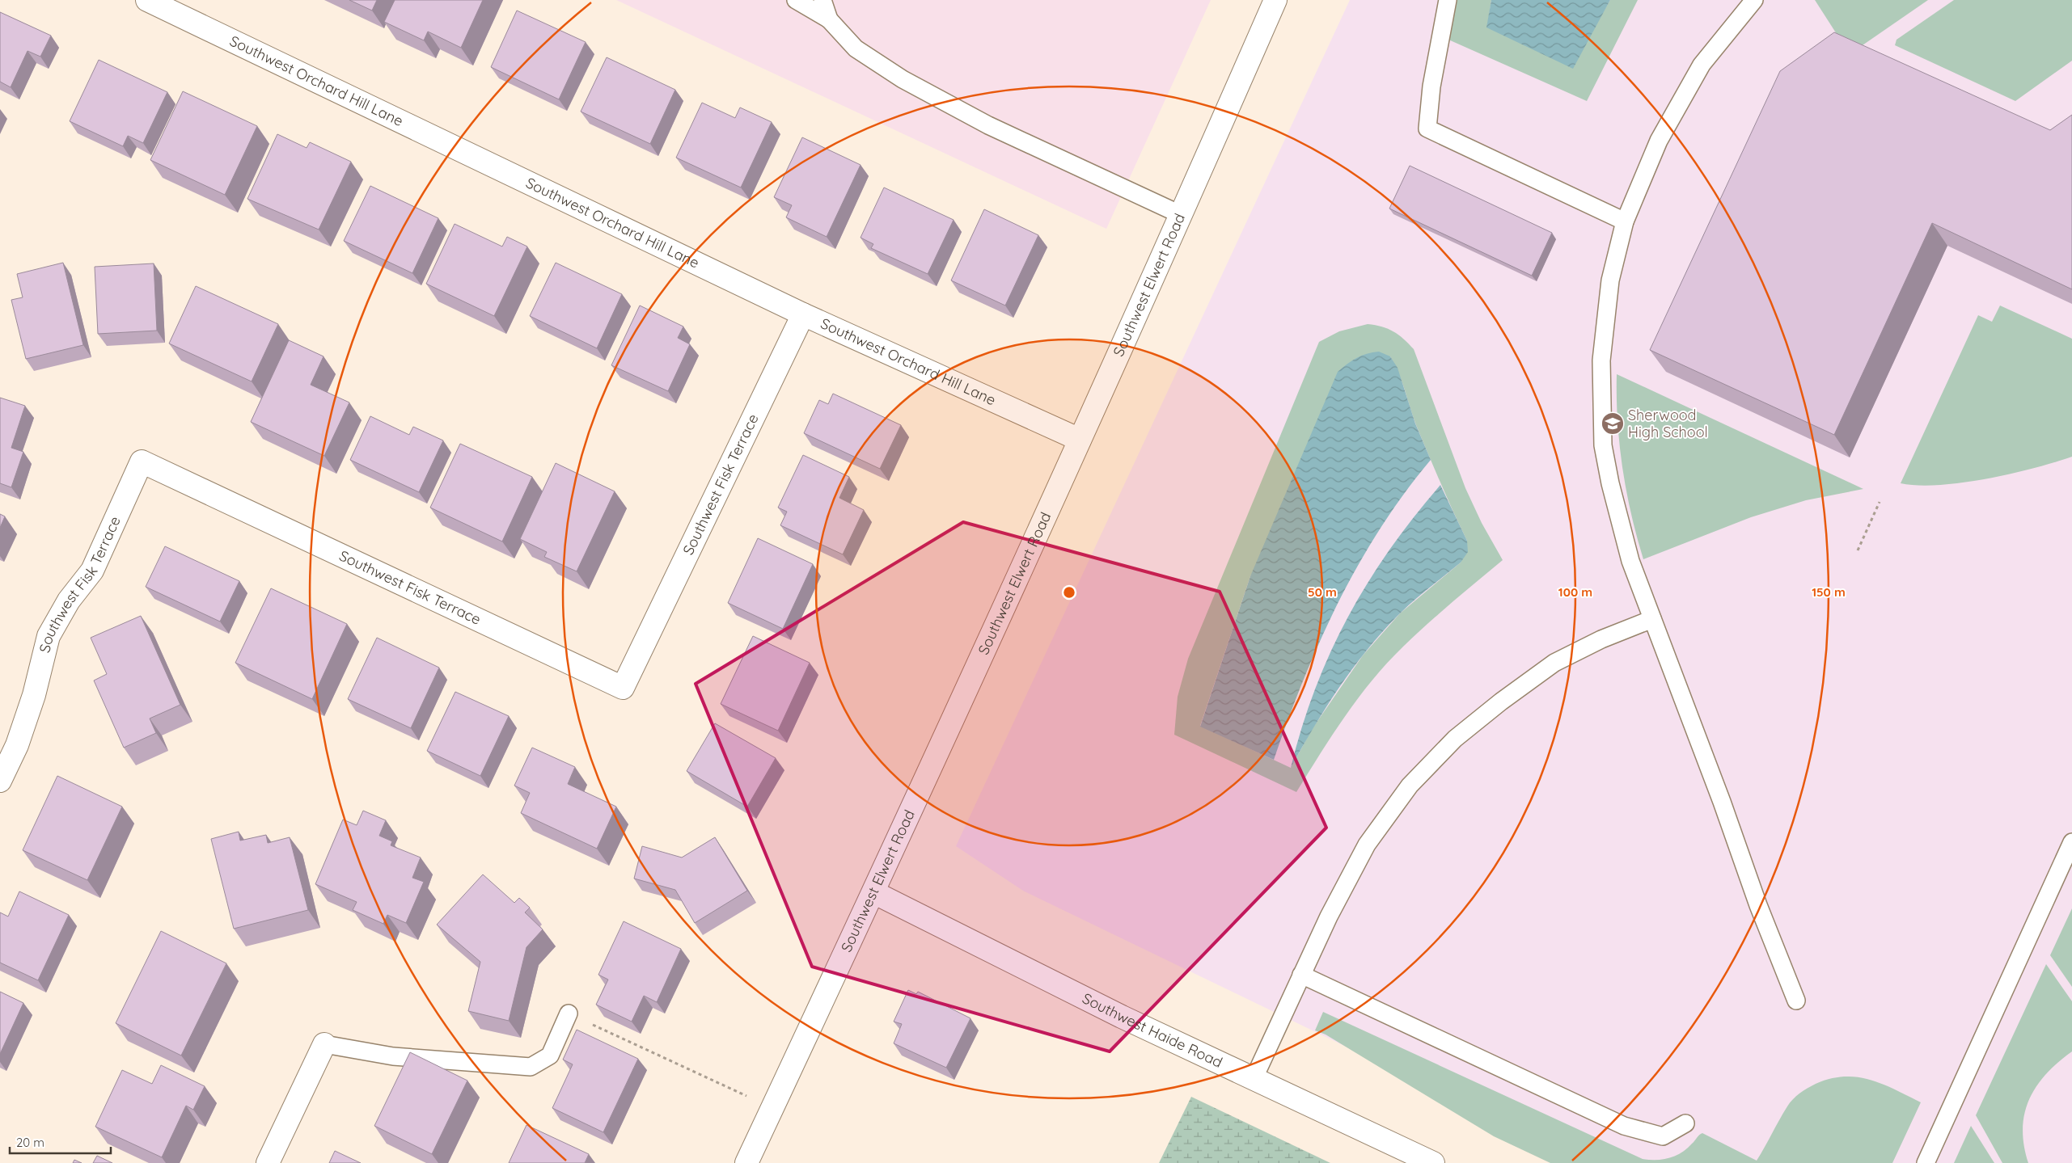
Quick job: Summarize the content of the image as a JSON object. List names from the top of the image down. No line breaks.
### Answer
{"streets":{"street":["Southwest Orchard Hill Lane","Southwest Elwert Road","Southwest Fisk Terrace","Southwest Haide Road"]},"crossings":[["Southwest Orchard Hill Lane","Southwest Elwert Road"],["Southwest Orchard Hill Lane","Southwest Fisk Terrace"],["Southwest Elwert Road","Southwest Haide Road"]],"places":{"school or university":["Sherwood High School"]},"scale_bar":"20 m","rings":["50 m","100 m","150 m"]}
